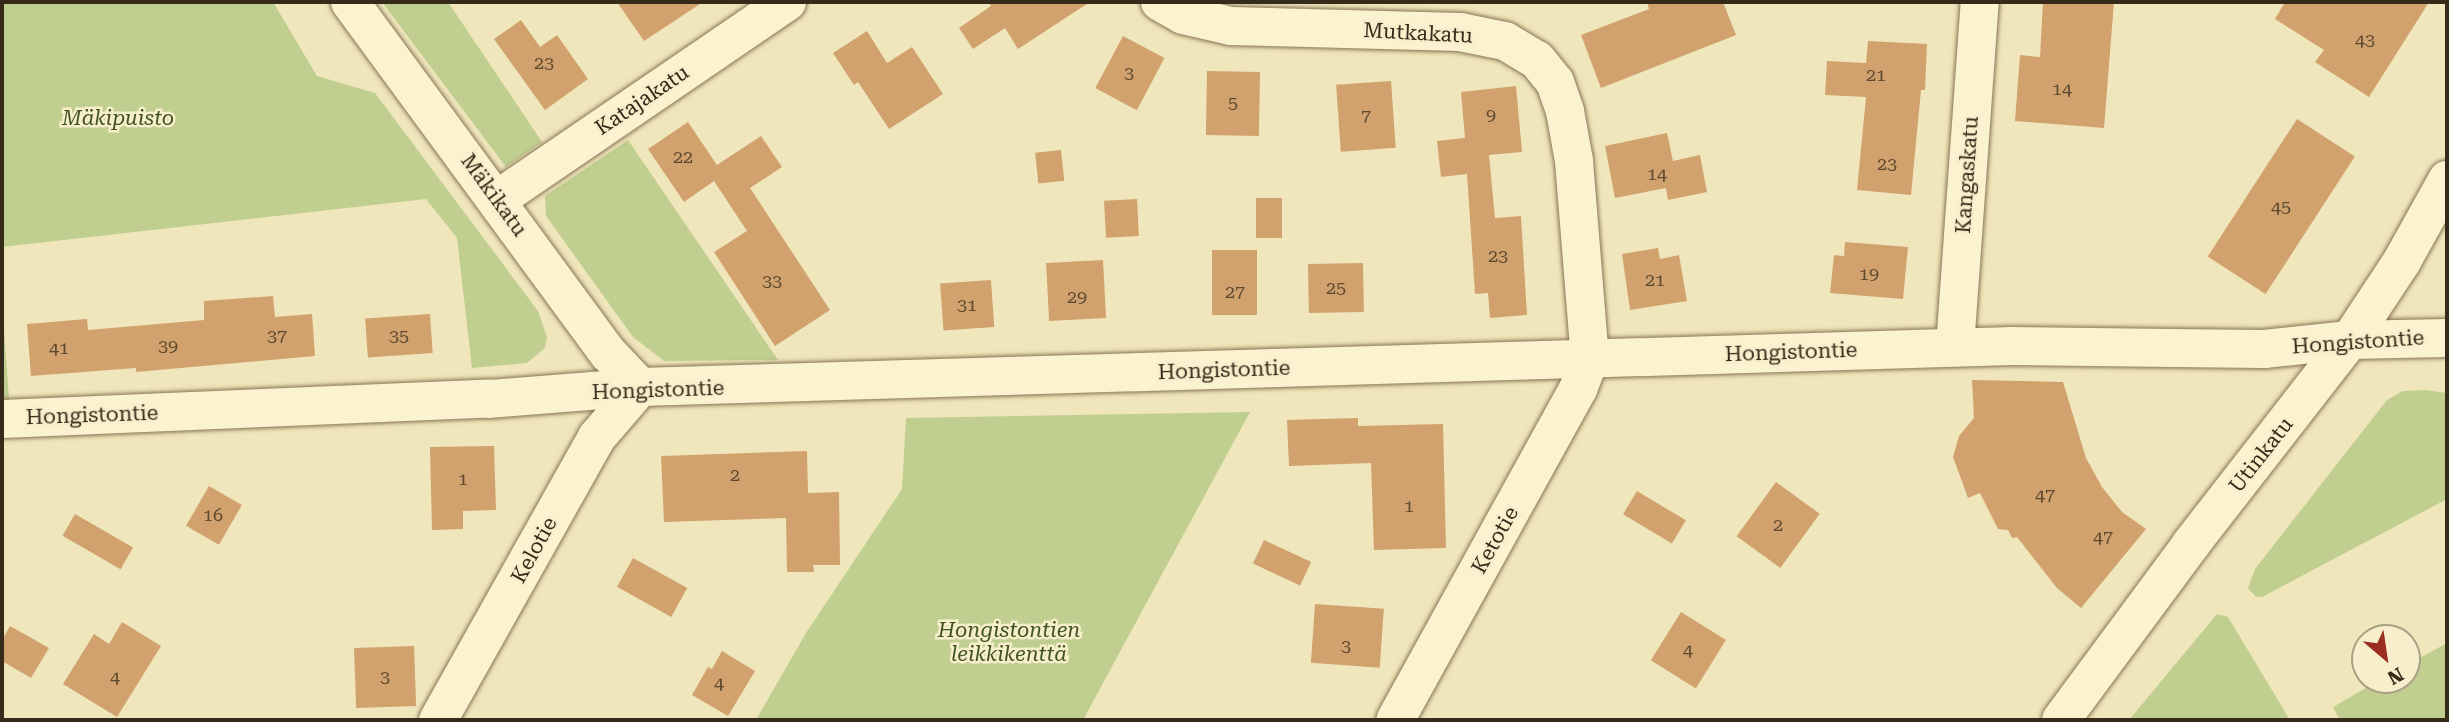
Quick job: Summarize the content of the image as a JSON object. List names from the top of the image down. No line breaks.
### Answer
{"streets":{"street":["Mutkakatu","Katajakatu","Kangaskatu","Mäkikatu","Hongistontie","Utinkatu","Ketotie","Kelotie"]},"crossings":[["Mutkakatu","Hongistontie"],["Mutkakatu","Ketotie"],["Katajakatu","Mäkikatu"],["Kangaskatu","Hongistontie"],["Mäkikatu","Hongistontie"],["Mäkikatu","Kelotie"],["Hongistontie","Utinkatu"],["Hongistontie","Ketotie"],["Hongistontie","Kelotie"]],"parks":["Mäkipuisto","Hongistontien leikkikenttä"],"house_numbers":["43","23","3","21","14","5","9","7","22","23","14","45","23","19","21","33","25","27","29","31","37","35","39","41","2","1","47","1","16","2","47","3","4","4","3","4"],"north":"bottom right"}
